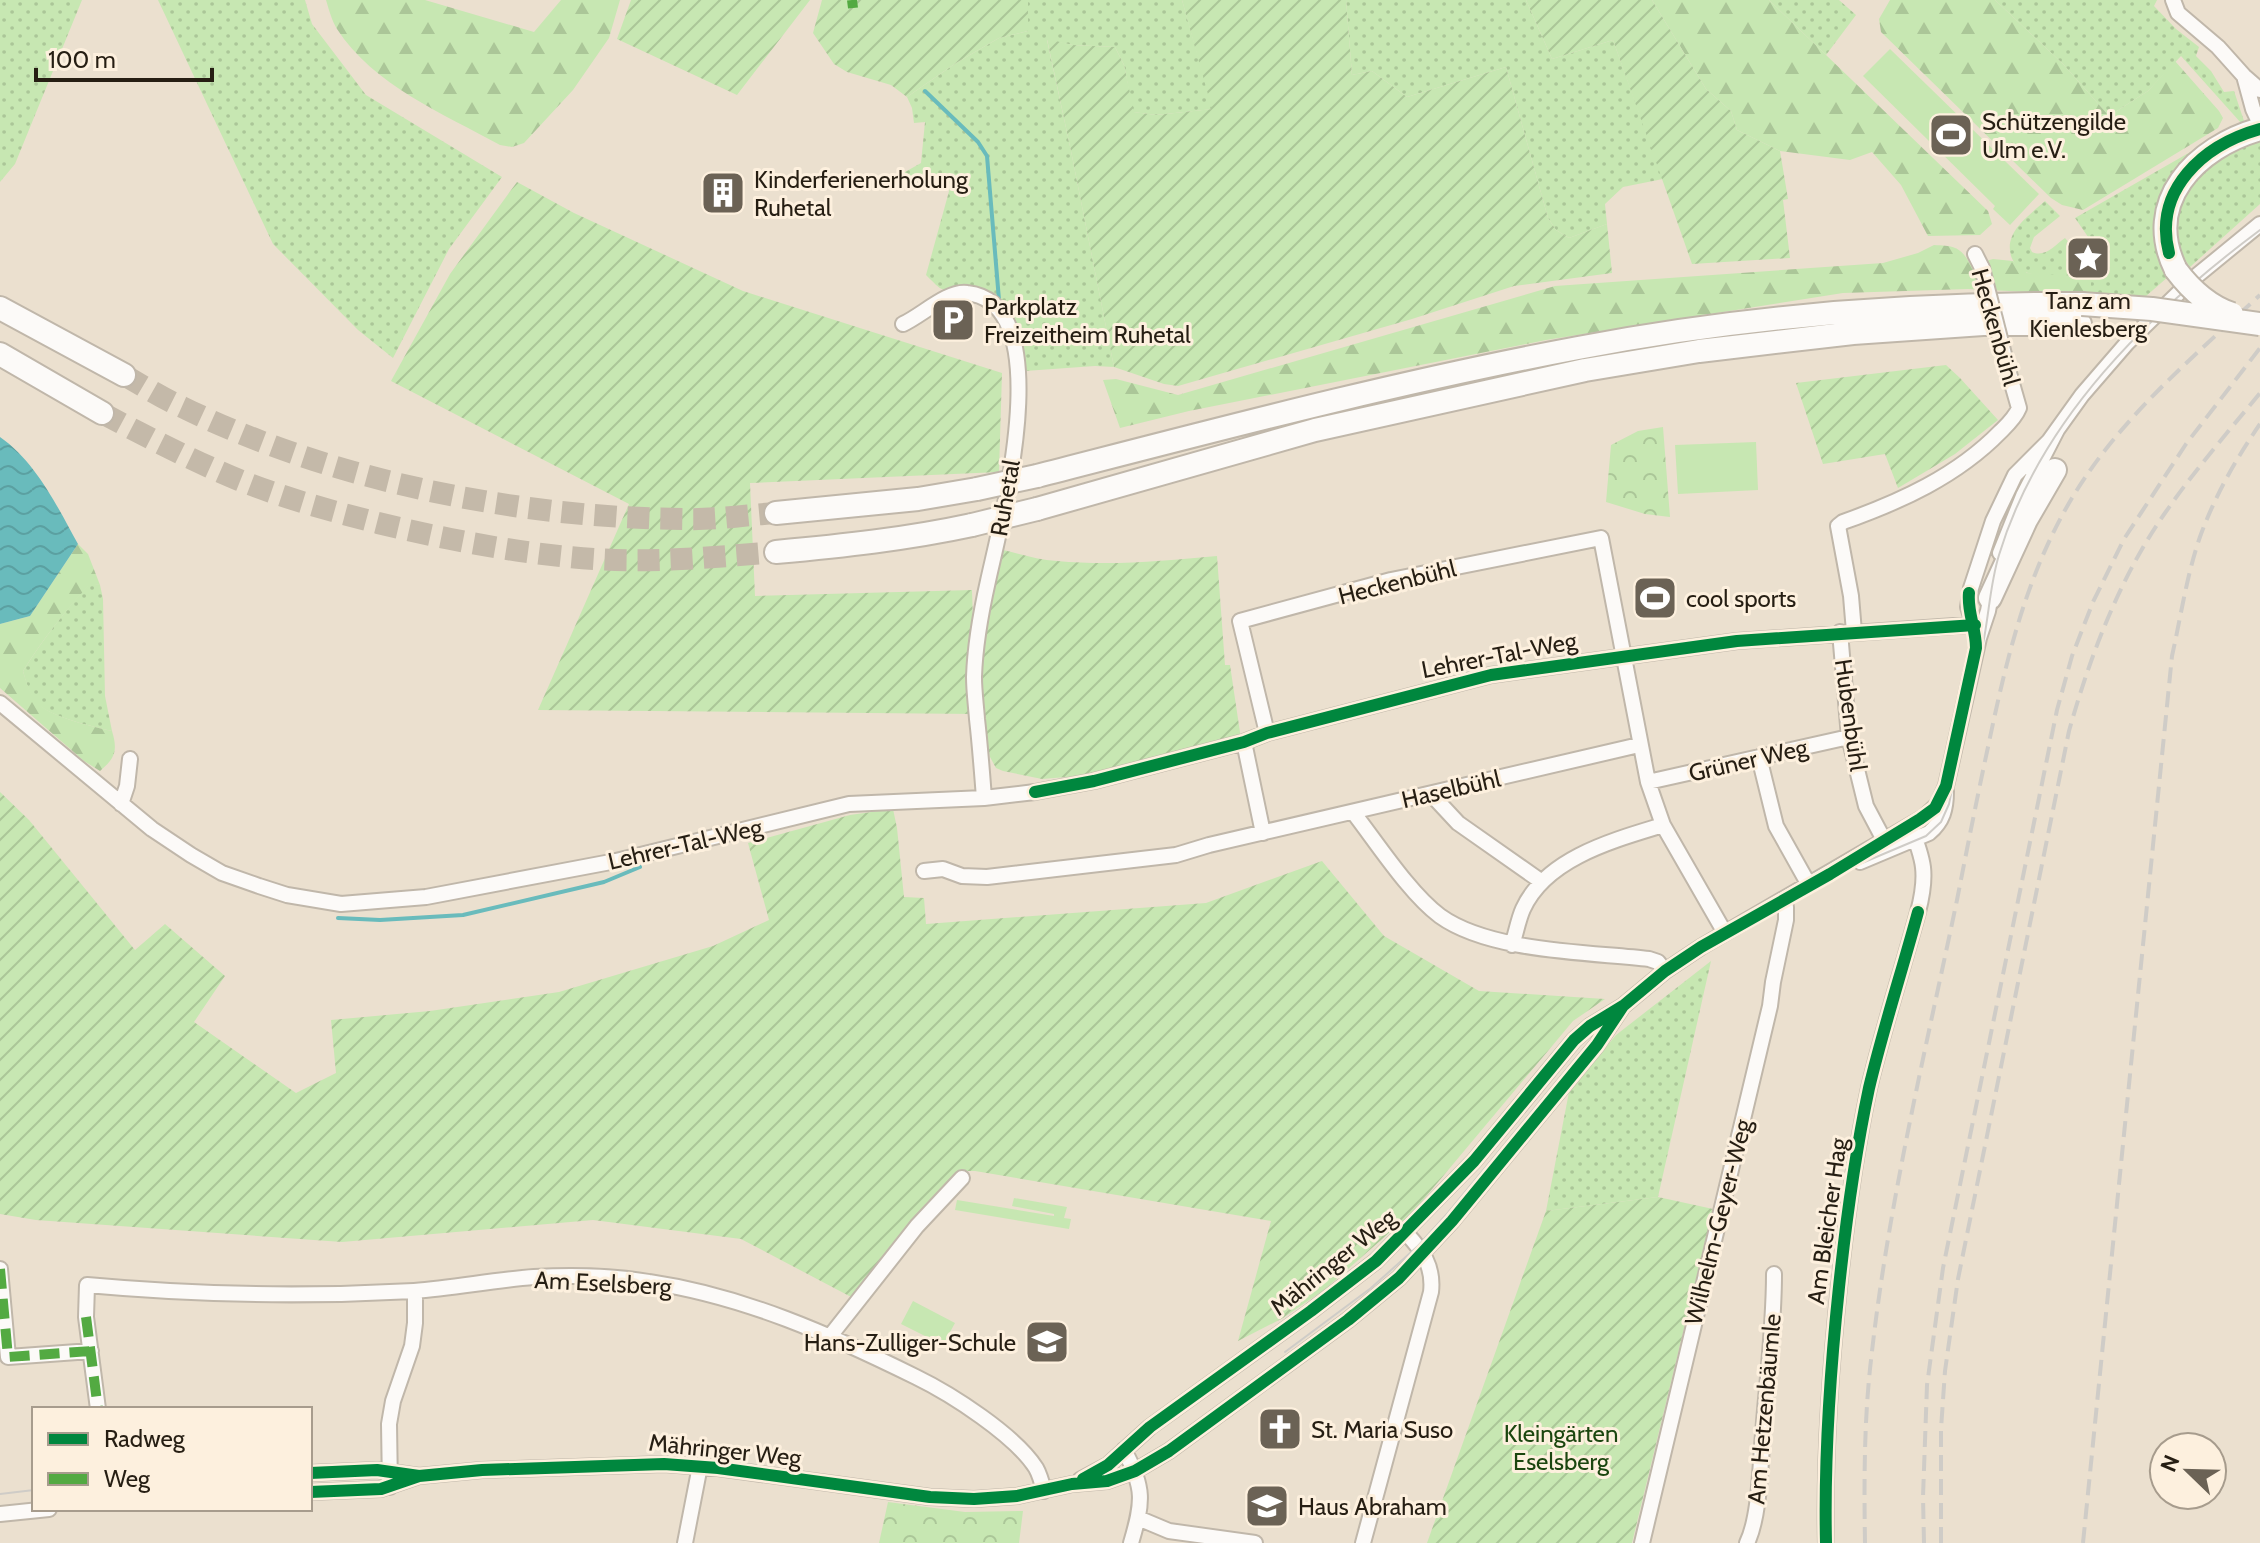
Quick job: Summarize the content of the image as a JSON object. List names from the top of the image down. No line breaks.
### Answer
{"streets":{"street":["Heckenbühl","Ruhetal","Lehrer-Tal-Weg","Hubenbühl","Grüner Weg","Haselbühl","Am Bleicher Hag","Wilhelm-Geyer-Weg","Mähringer Weg","Am Eselsberg","Am Hetzenbäumle"]},"crossings":[["Heckenbühl","Lehrer-Tal-Weg"],["Heckenbühl","Hubenbühl"],["Ruhetal","Lehrer-Tal-Weg"],["Lehrer-Tal-Weg","Hubenbühl"],["Hubenbühl","Grüner Weg"],["Hubenbühl","Mähringer Weg"],["Am Bleicher Hag","Mähringer Weg"],["Wilhelm-Geyer-Weg","Mähringer Weg"],["Mähringer Weg","Am Eselsberg"]],"parks":["Kleingärten Eselsberg"],"places":{"sports":["Schützengilde Ulm e.V.","cool sports"],"building":["Kinderferienerholung Ruhetal"],"place":["Tanz am Kienlesberg"],"parking":["Parkplatz Freizeitheim Ruhetal"],"school or university":["Hans-Zulliger-Schule","Haus Abraham"],"church":["St. Maria Suso"]},"legend":["Radweg","Weg"],"scale_bar":"100 m","north":"top left"}
